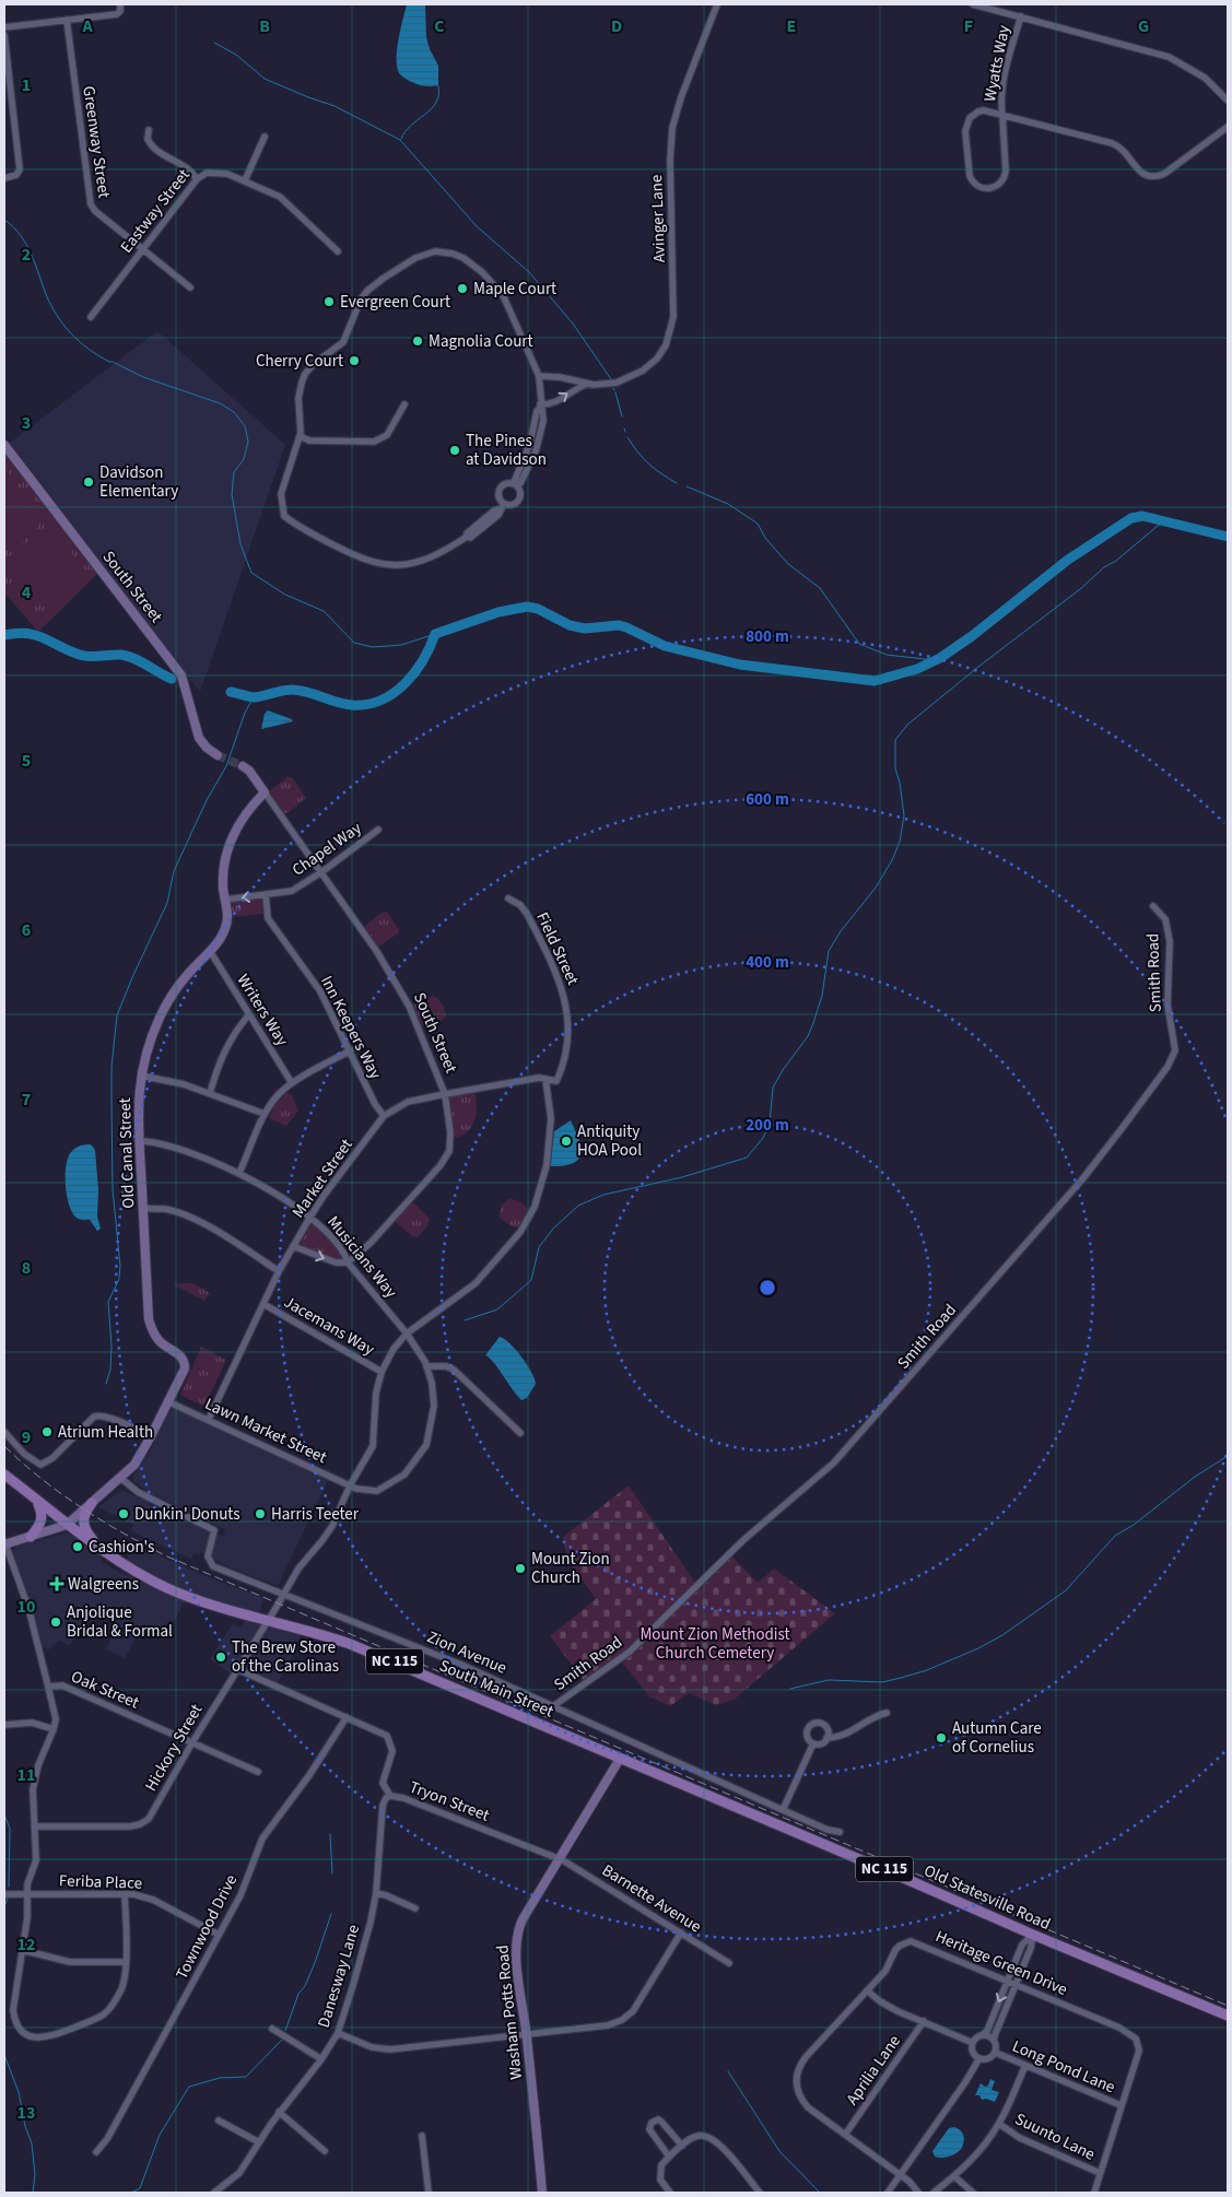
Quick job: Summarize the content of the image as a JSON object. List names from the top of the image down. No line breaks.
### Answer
{"streets":{"main road":["NC 115","South Main Street","Old Statesville Road"],"street":["Wyatts Way","Greenway Street","Eastway Street","Avinger Lane","South Street","Chapel Way","Field Street","Smith Road","Writers Way","Inn Keepers Way","Old Canal Street","Market Street","Musicians Way","Jacemans Way","Lawn Market Street","Zion Avenue","Oak Street","Hickory Street","Tryon Street","Feriba Place","Barnette Avenue","Townwood Drive","Heritage Green Drive","Danesway Lane","Washam Potts Road","Long Pond Lane","Aprilia Lane","Suunto Lane"]},"crossings":[["Greenway Street","Eastway Street"],["South Street","Chapel Way"],["South Street","Old Canal Street"],["South Street","Market Street"],["South Street","Musicians Way"],["Chapel Way","Inn Keepers Way"],["Chapel Way","Old Canal Street"],["Field Street","Market Street"],["Smith Road","Zion Avenue"],["Writers Way","Old Canal Street"],["Inn Keepers Way","Market Street"],["Old Canal Street","Musicians Way"],["Old Canal Street","Lawn Market Street"],["Market Street","Musicians Way"],["Market Street","Jacemans Way"],["Market Street","Lawn Market Street"],["Market Street","Hickory Street"],["Musicians Way","Lawn Market Street"],["Musicians Way","Hickory Street"],["Jacemans Way","Hickory Street"],["Lawn Market Street","Hickory Street"],["Zion Avenue","Hickory Street"],["NC 115","South Main Street"],["South Main Street","Hickory Street"],["South Main Street","Old Statesville Road"],["South Main Street","Washam Potts Road"],["Oak Street","Hickory Street"],["Hickory Street","Tryon Street"],["Tryon Street","Barnette Avenue"],["Tryon Street","Townwood Drive"],["Tryon Street","Danesway Lane"],["Tryon Street","Washam Potts Road"],["Feriba Place","Townwood Drive"],["Barnette Avenue","Washam Potts Road"],["Heritage Green Drive","Long Pond Lane"],["Heritage Green Drive","Aprilia Lane"],["Heritage Green Drive","Suunto Lane"]],"parks":["Mount Zion Methodist Church Cemetery"],"places":{"other":["Maple Court","Evergreen Court","Magnolia Court","Cherry Court","The Pines at Davidson","Davidson Elementary","Antiquity HOA Pool","Atrium Health","Dunkin' Donuts","Harris Teeter","Cashion's","Mount Zion Church","Anjolique Bridal & Formal","The Brew Store of the Carolinas","Autumn Care of Cornelius"],"health":["Walgreens"]},"grid":{"columns":["A","B","C","D","E","F","G"],"rows":["1","2","3","4","5","6","7","8","9","10","11","12","13"]},"rings":["800 m","600 m","400 m","200 m"]}
